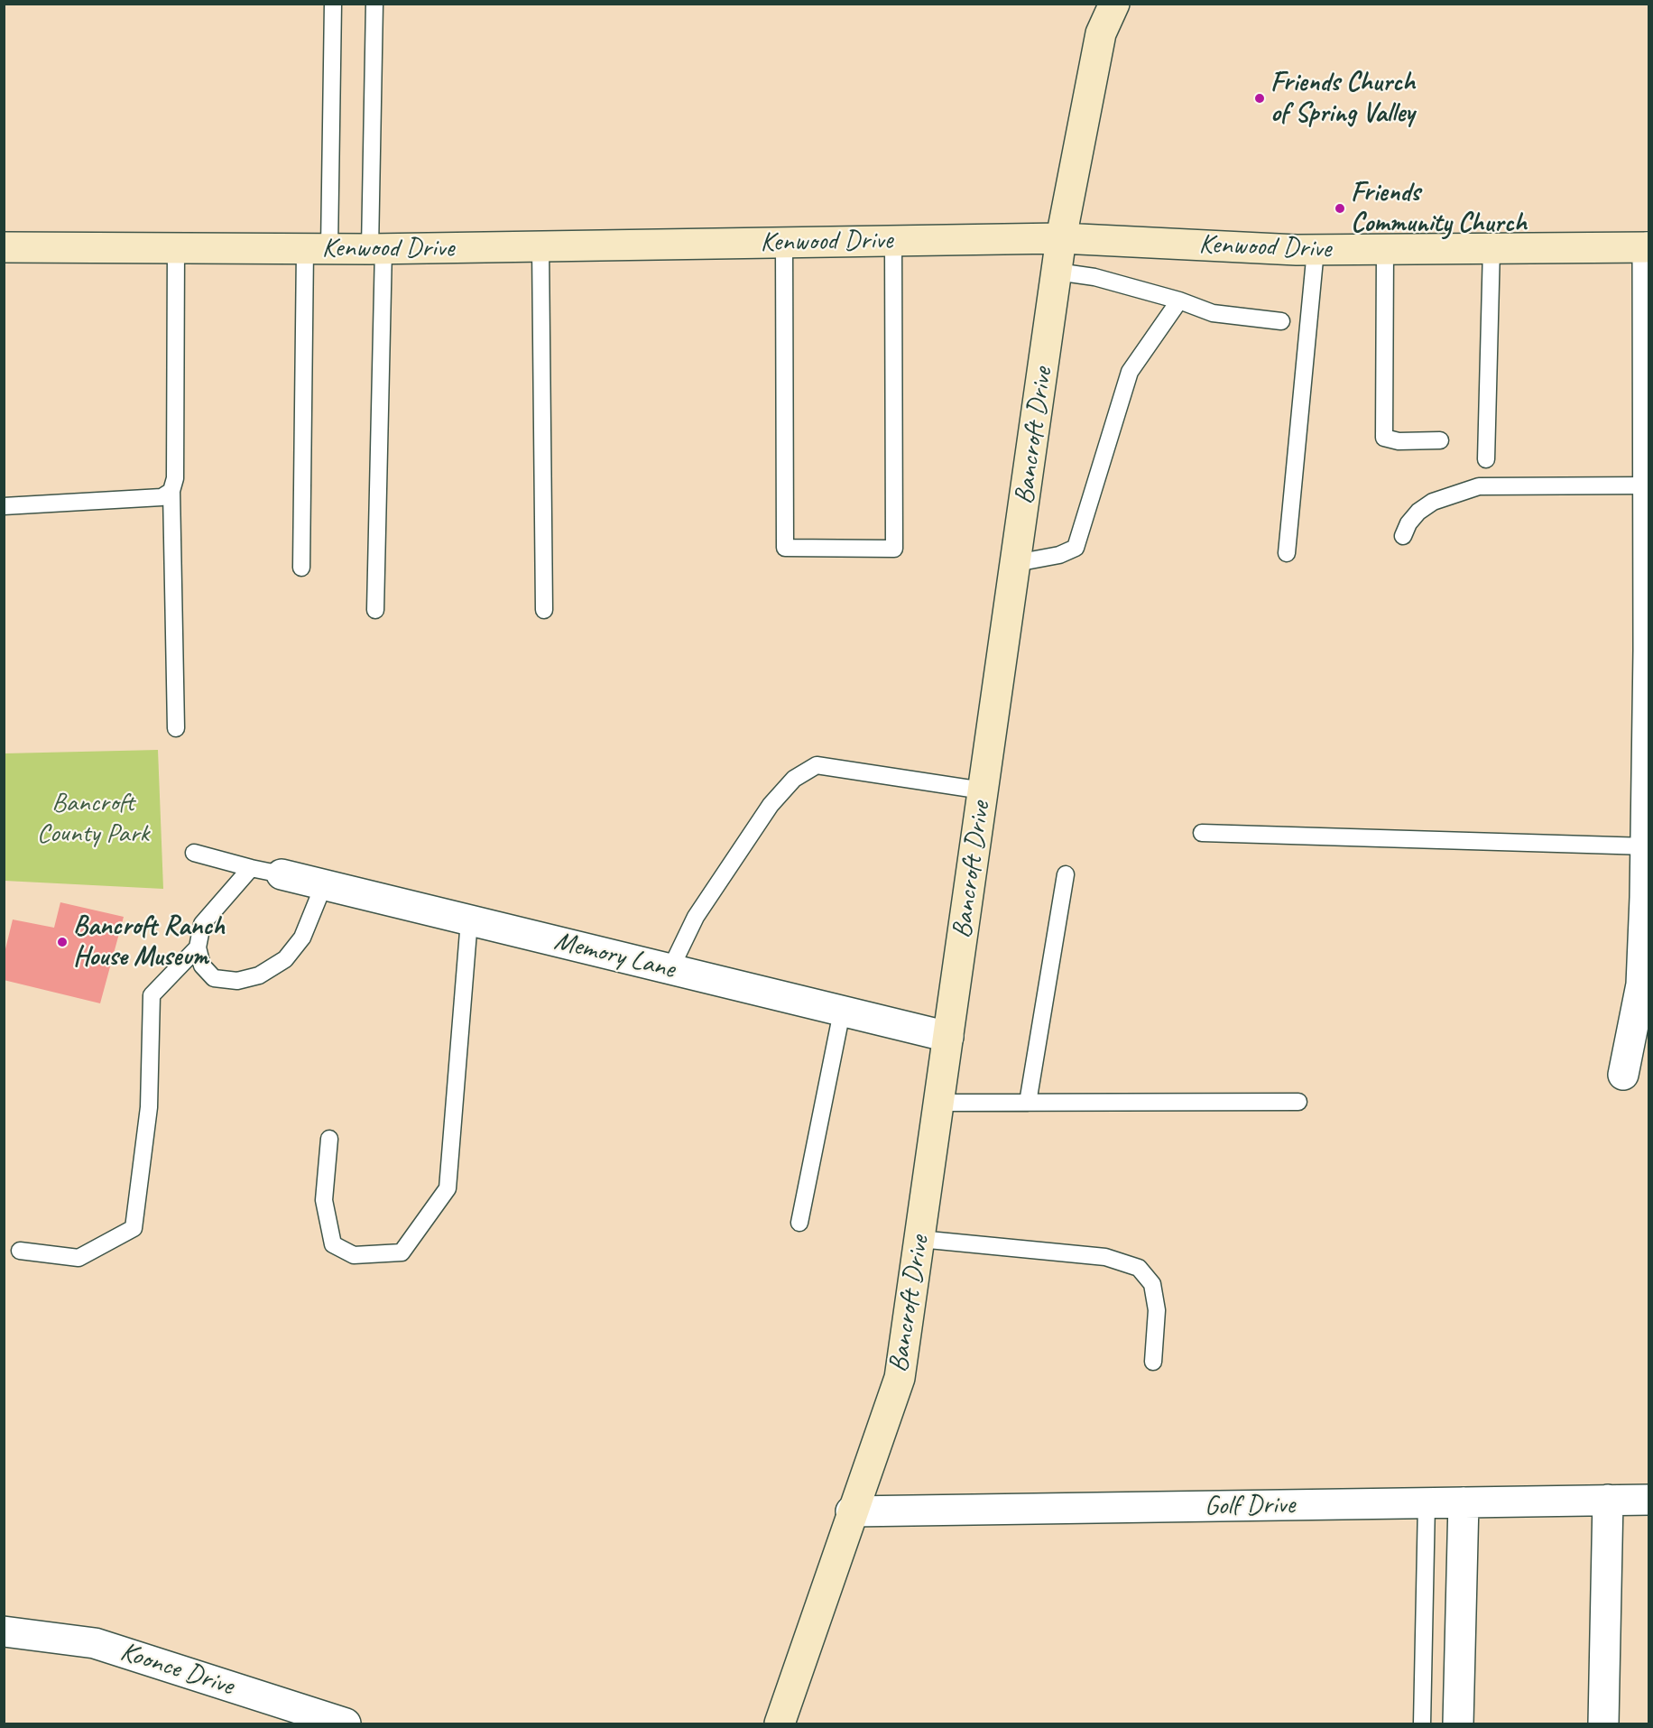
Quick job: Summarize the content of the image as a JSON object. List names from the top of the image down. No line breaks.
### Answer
{"streets":{"street":["Kenwood Drive","Bancroft Drive","Memory Lane","Golf Drive","Koonce Drive"]},"crossings":[["Kenwood Drive","Bancroft Drive"],["Bancroft Drive","Memory Lane"],["Bancroft Drive","Golf Drive"]],"parks":["Bancroft County Park"],"places":["Friends Church of Spring Valley","Friends Community Church","Bancroft Ranch House Museum"]}
